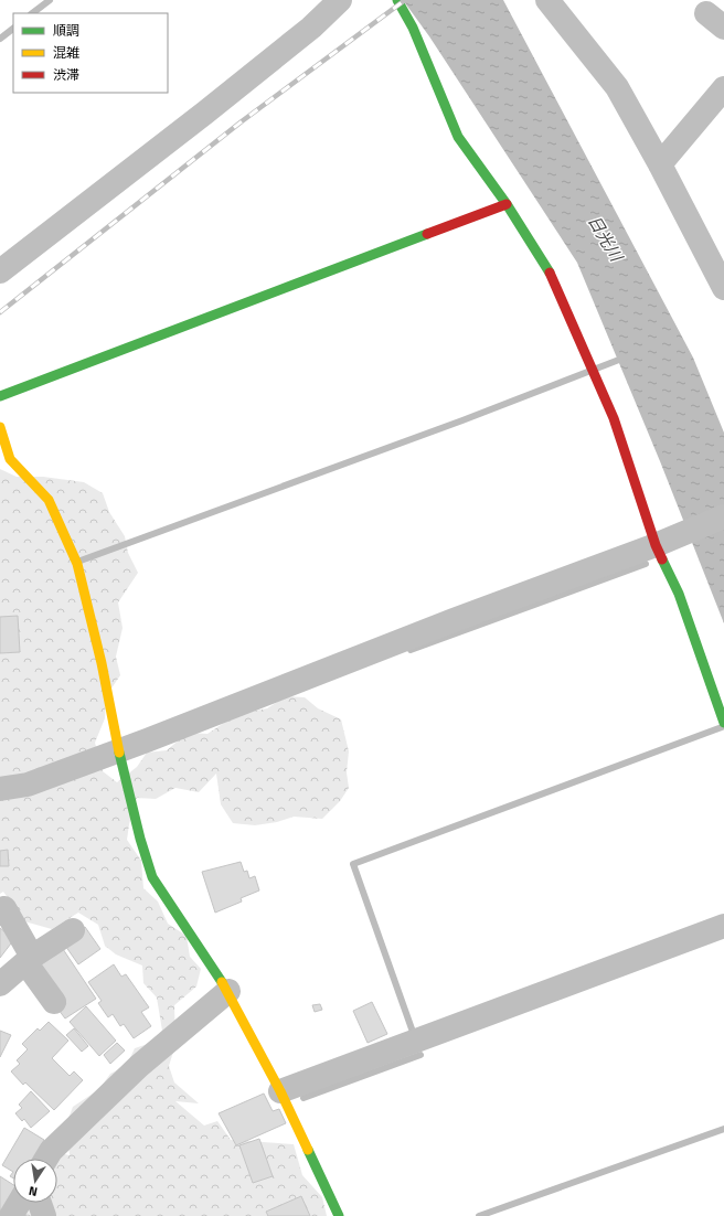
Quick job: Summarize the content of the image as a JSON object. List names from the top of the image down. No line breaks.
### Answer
{"water":["日光川"],"legend":["順調","混雑","渋滞"],"north":"bottom"}
